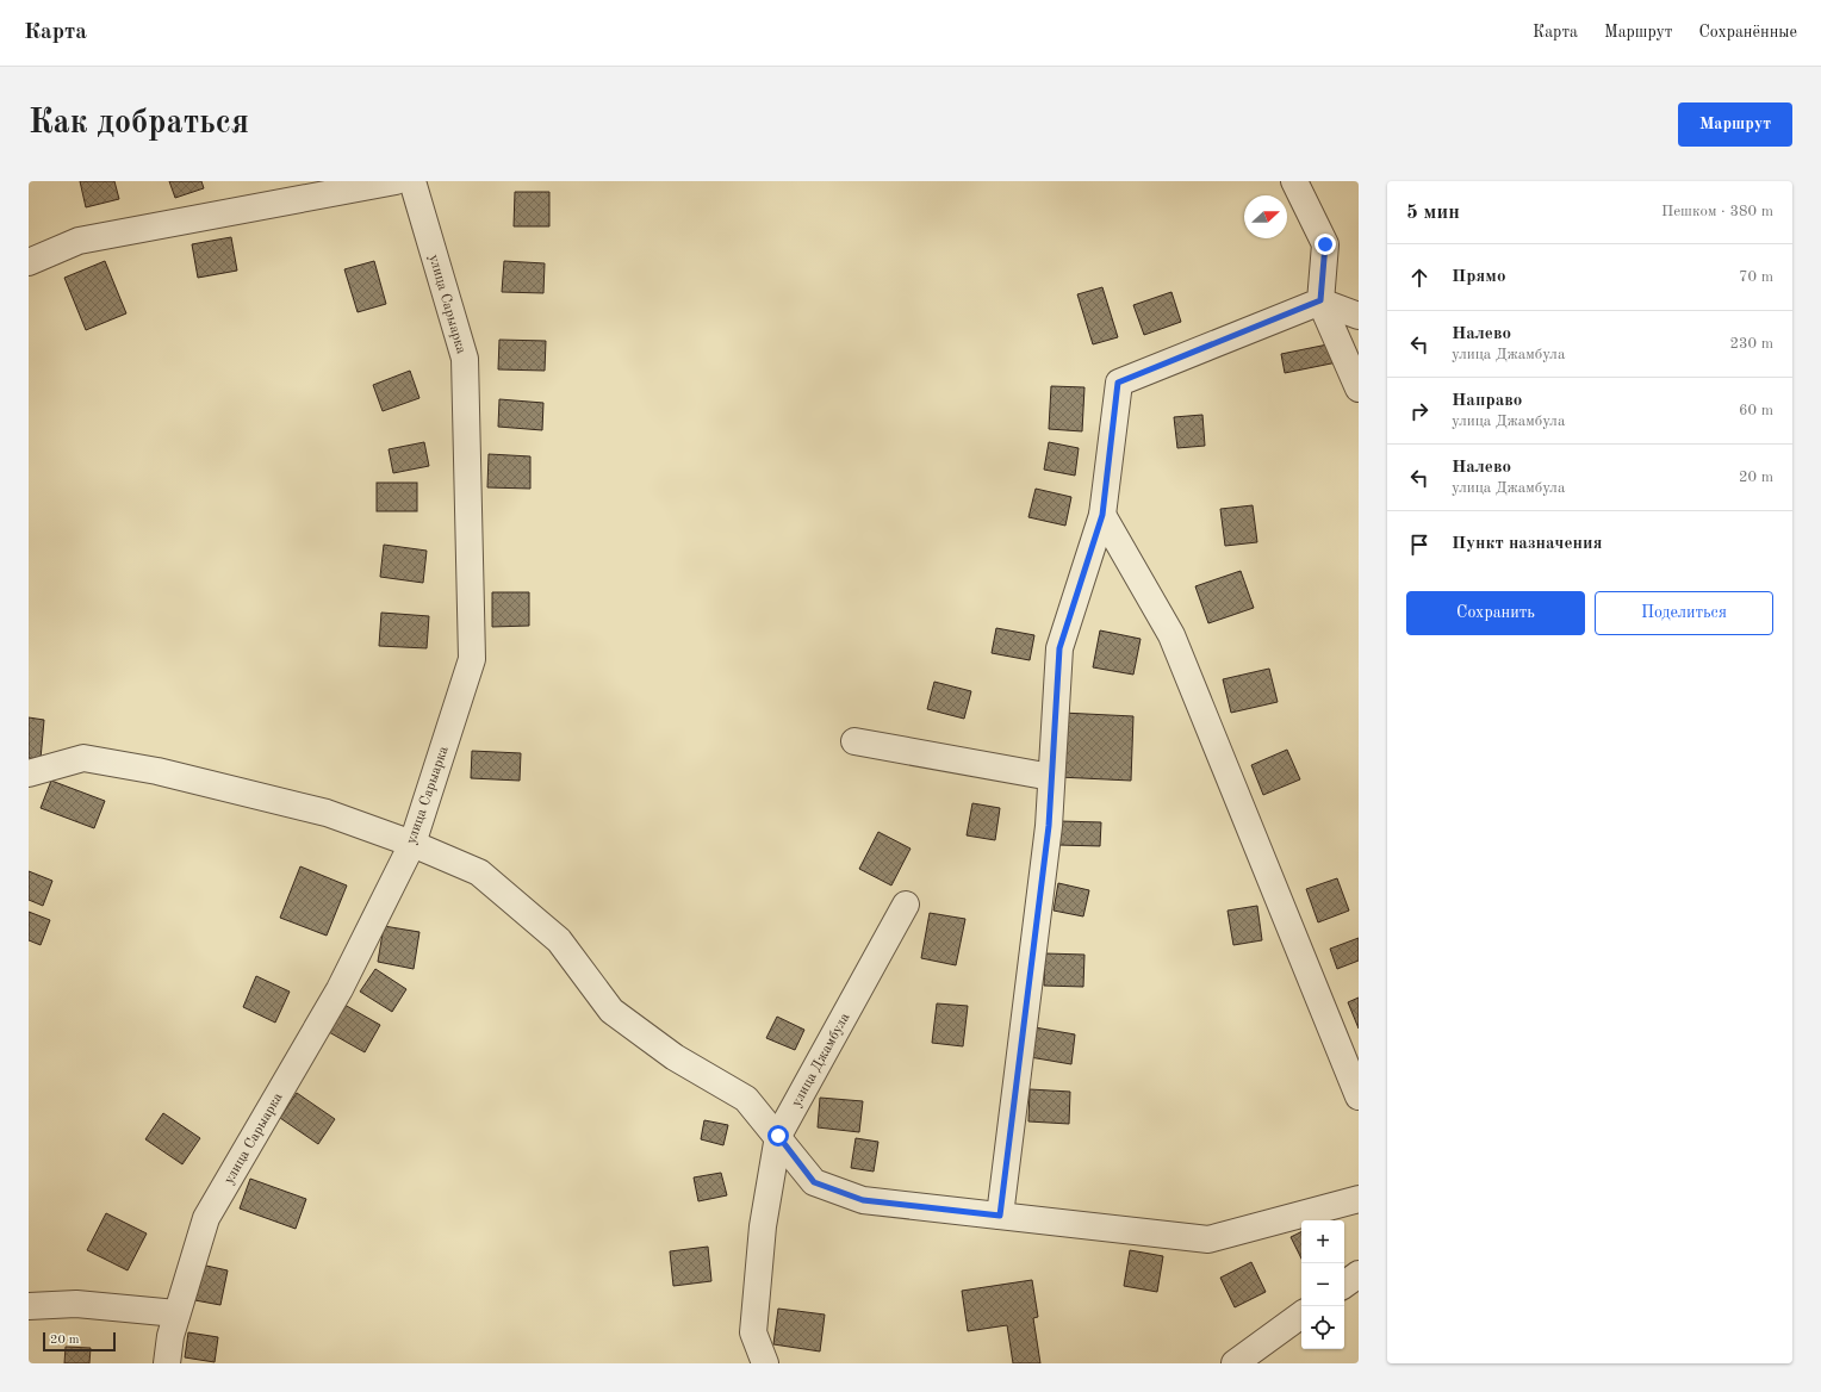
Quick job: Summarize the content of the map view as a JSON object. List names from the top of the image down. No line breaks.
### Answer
{"streets":{"street":["улица Сарыарка","улица Джамбула"]},"scale_bar":"20 m","north":"right","page":{"header":"Карта","nav":["Карта","Маршрут","Сохранённые"],"buttons":["Маршрут",["Сохранить","Поделиться"]],"title":"Как добраться","heading":["5 мин","Пешком · 380 m"],"list":[["Прямо","70 m"],["Налево","улица Джамбула","230 m"],["Направо","улица Джамбула","60 m"],["Налево","улица Джамбула","20 m"],"Пункт назначения"],"map_buttons":["+","−"],"scale":"20 m"}}
